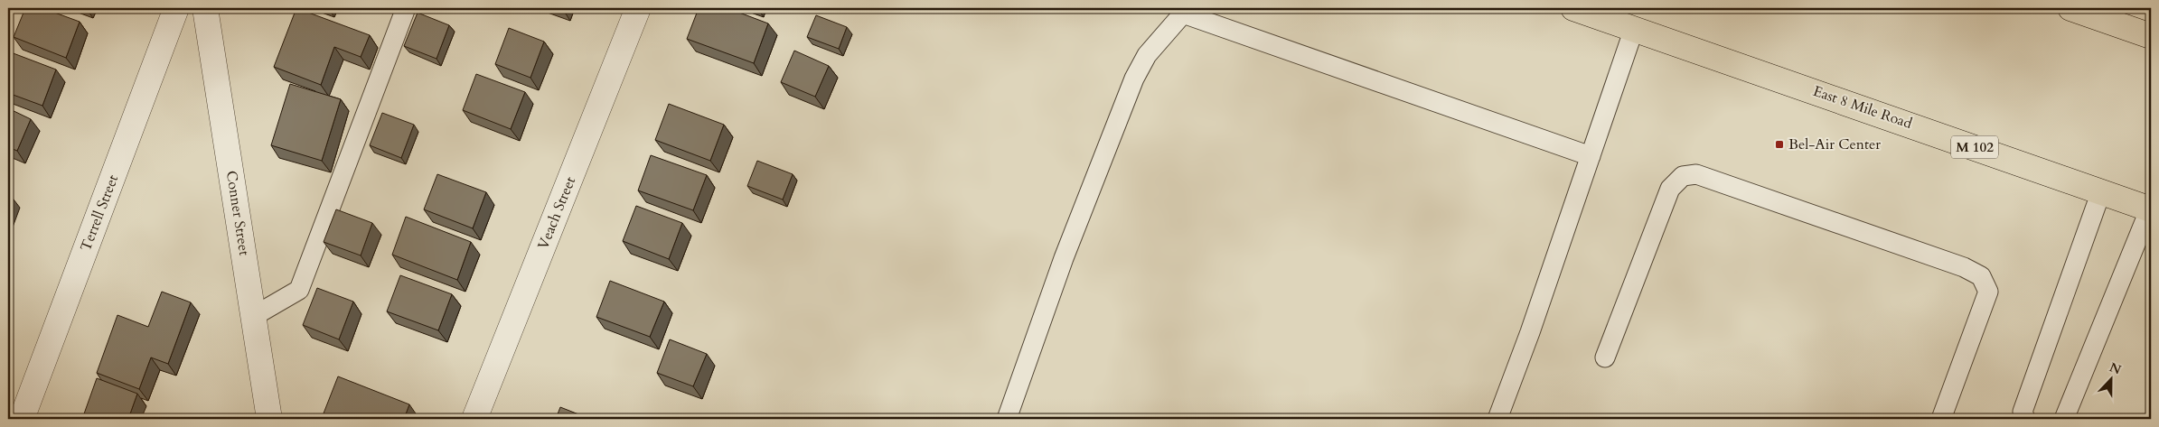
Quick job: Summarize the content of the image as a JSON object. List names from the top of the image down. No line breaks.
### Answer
{"streets":{"highway":["East 8 Mile Road","M 102"],"street":["Terrell Street","Conner Street","Veach Street"]},"places":{"transit":["Bel-Air Center"]},"north":"top"}
